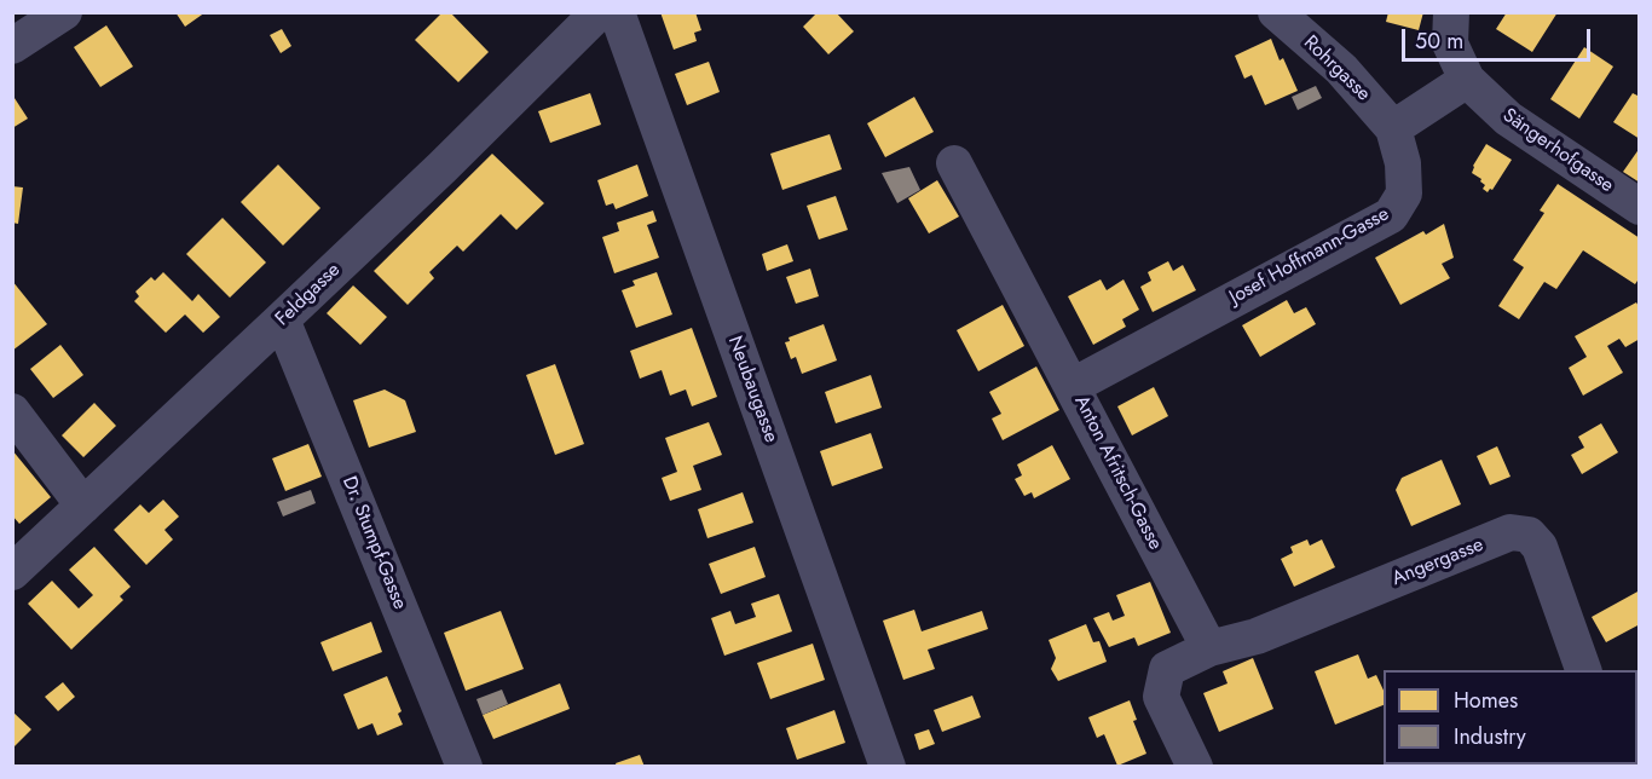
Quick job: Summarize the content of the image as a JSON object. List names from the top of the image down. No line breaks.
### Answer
{"streets":{"street":["Rohrgasse","Sängerhofgasse","Josef Hoffmann-Gasse","Feldgasse","Neubaugasse","Anton Afritsch-Gasse","Dr. Stumpf-Gasse","Angergasse"]},"crossings":[["Rohrgasse","Josef Hoffmann-Gasse"],["Josef Hoffmann-Gasse","Anton Afritsch-Gasse"],["Feldgasse","Dr. Stumpf-Gasse"],["Anton Afritsch-Gasse","Angergasse"]],"legend":["Homes","Industry"],"scale_bar":"50 m"}
